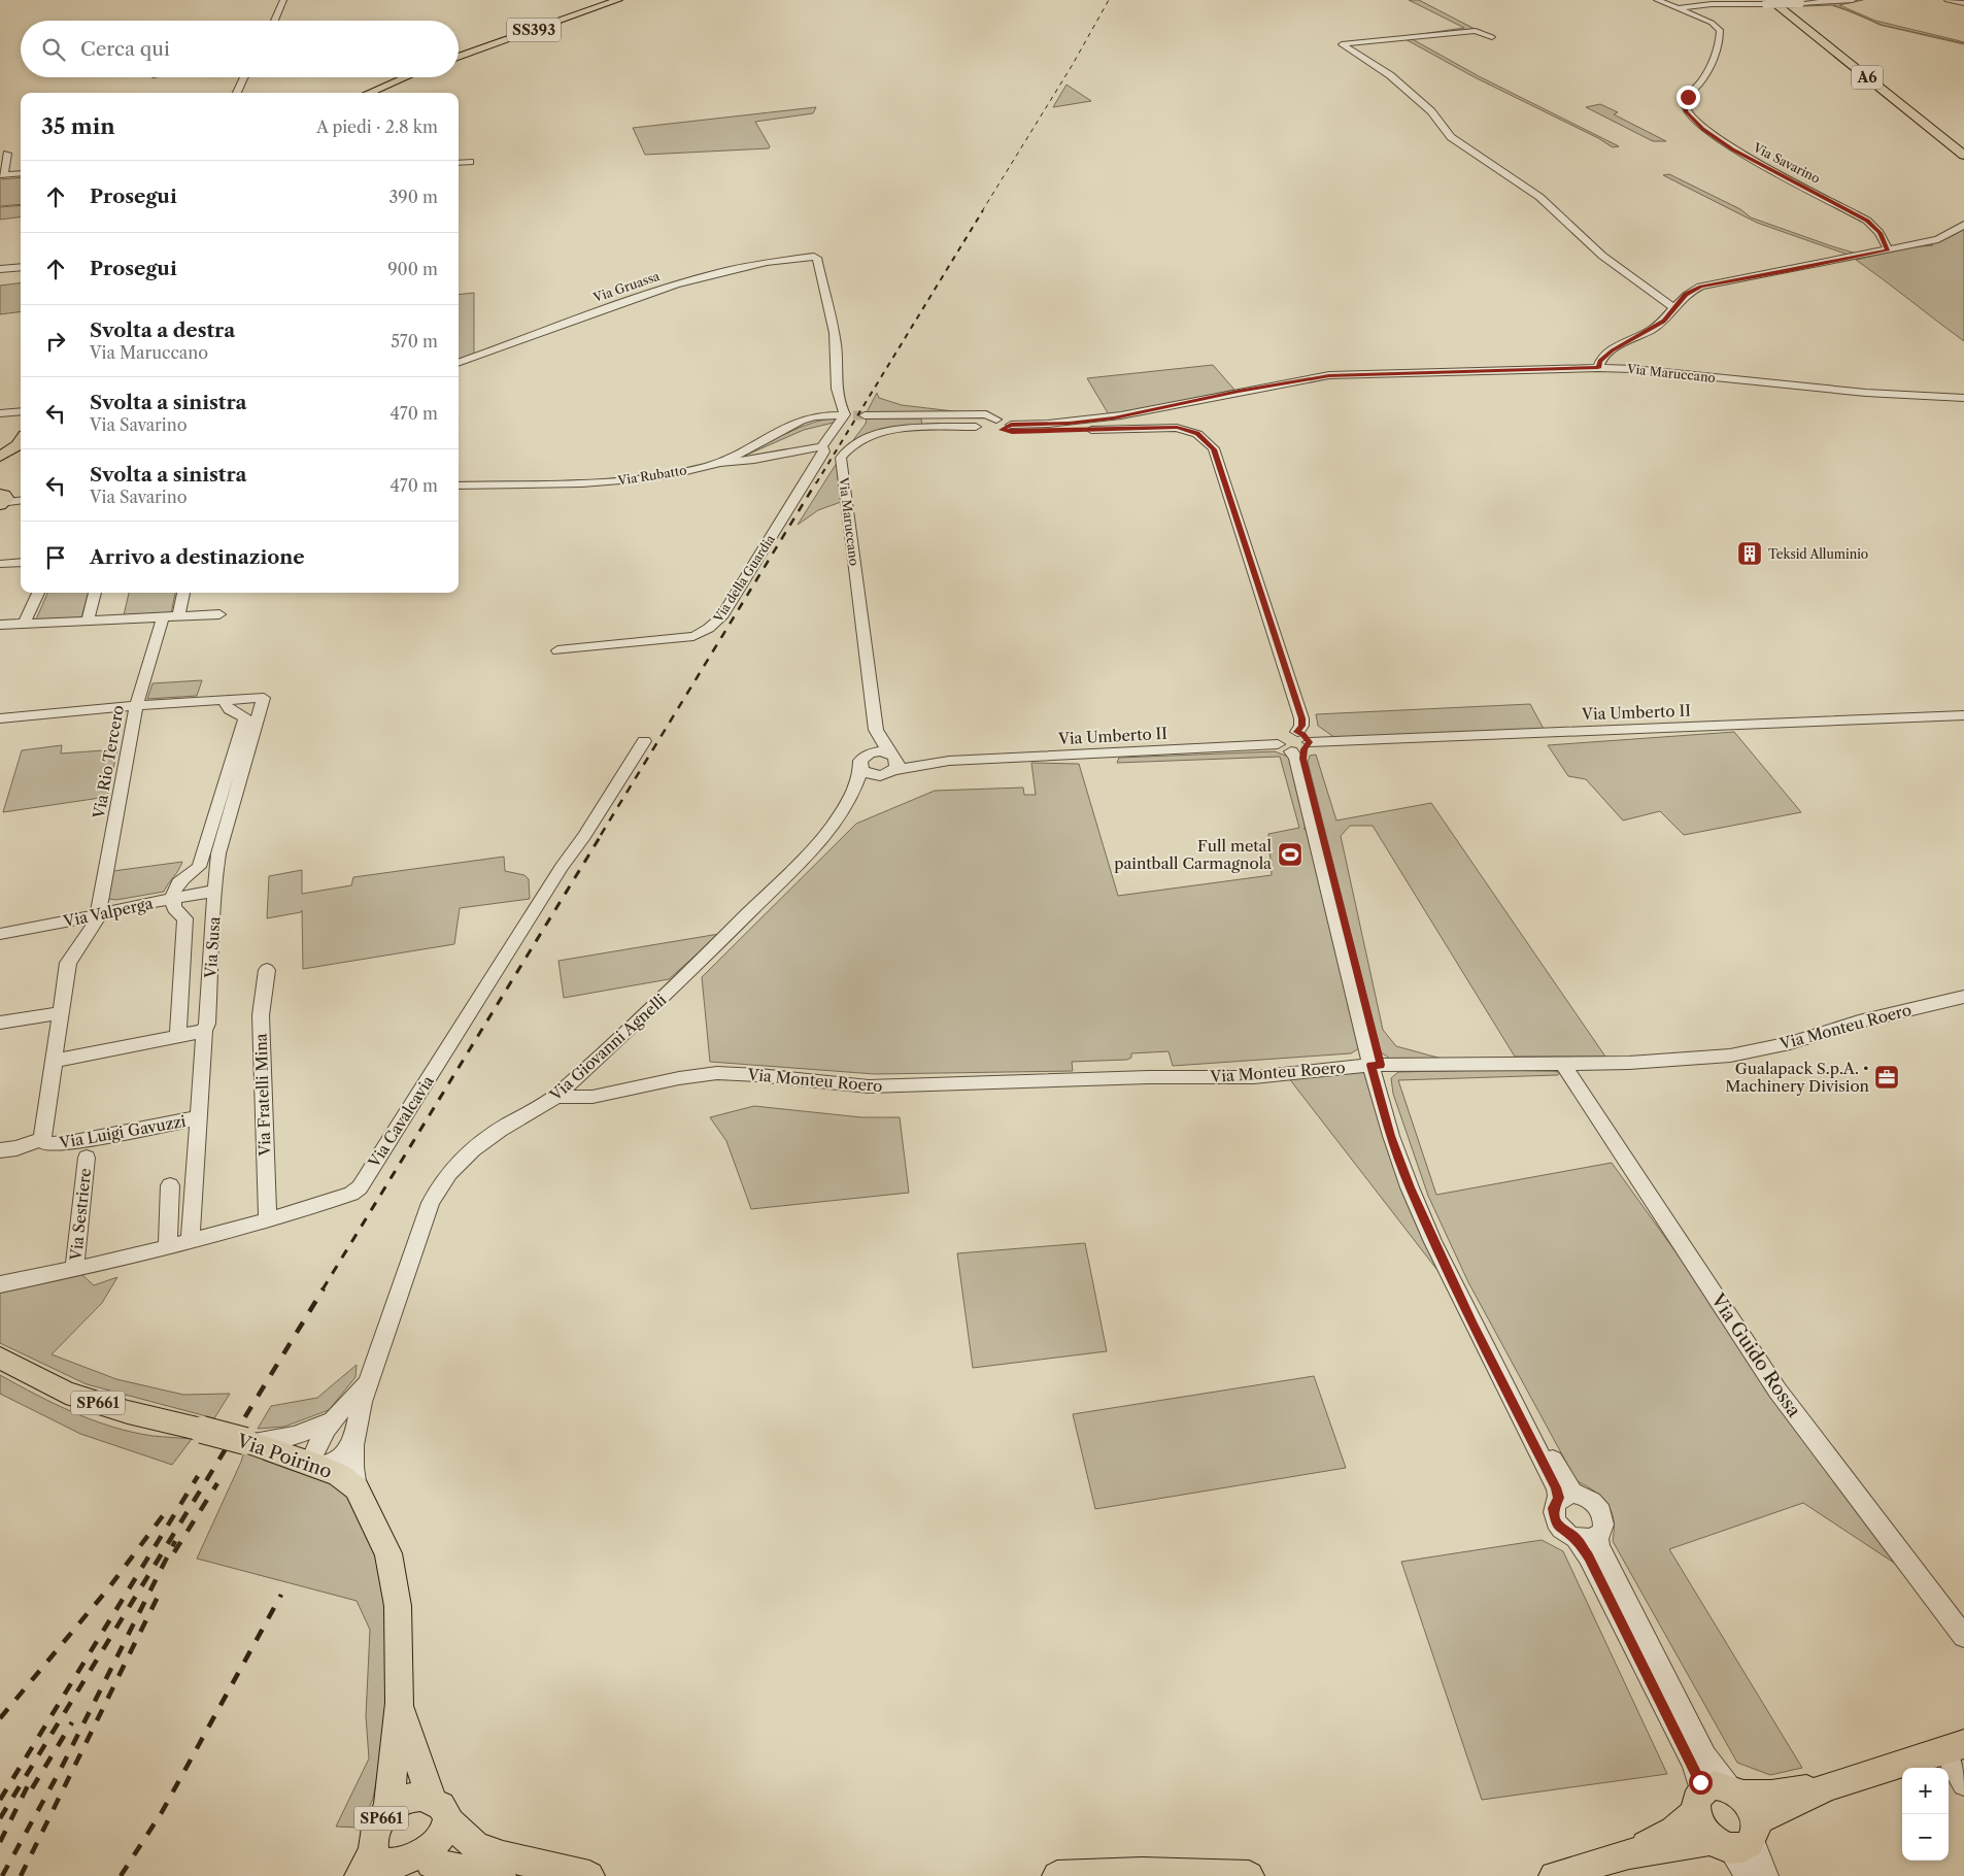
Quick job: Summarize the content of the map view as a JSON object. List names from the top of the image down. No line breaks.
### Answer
{"streets":{"highway":["A6"],"main road":["SS393","SP661","Via Poirino"],"street":["Via Savarino","Via Gruassa","Via Maruccano","Via Rubatto","Via della Guardia","Via Umberto II","Via Rio Tercero","Via Valperga","Via Susa","Via Monteu Roero","Via Giovanni Agnelli","Via Fratelli Mina","Via Cavalcavia","Via Luigi Gavuzzi","Via Sestriere","Via Guido Rossa"]},"crossings":[["Via Gruassa","Via della Guardia"],["Via Maruccano","Via Umberto II"],["Via Maruccano","Via Giovanni Agnelli"],["Via Umberto II","Via Giovanni Agnelli"],["Via Rio Tercero","Via Valperga"],["Via Rio Tercero","Via Susa"],["Via Rio Tercero","Via Luigi Gavuzzi"],["Via Valperga","Via Susa"],["Via Susa","Via Cavalcavia"],["Via Susa","Via Luigi Gavuzzi"],["Via Monteu Roero","Via Giovanni Agnelli"],["Via Monteu Roero","Via Guido Rossa"],["Via Fratelli Mina","Via Cavalcavia"],["Via Cavalcavia","Via Sestriere"],["SP661","Via Poirino"]],"places":{"building":["Teksid Alluminio"],"sports":["Full metal paintball Carmagnola"],"office":["Gualapack S.p.A. • Machinery Division"]},"page":{"search":"Cerca qui","heading":["35 min","A piedi · 2.8 km"],"list":[["Prosegui","390 m"],["Prosegui","900 m"],["Svolta a destra","Via Maruccano","570 m"],["Svolta a sinistra","Via Savarino","470 m"],["Svolta a sinistra","Via Savarino","470 m"],"Arrivo a destinazione"],"map_buttons":["+","−"]}}
